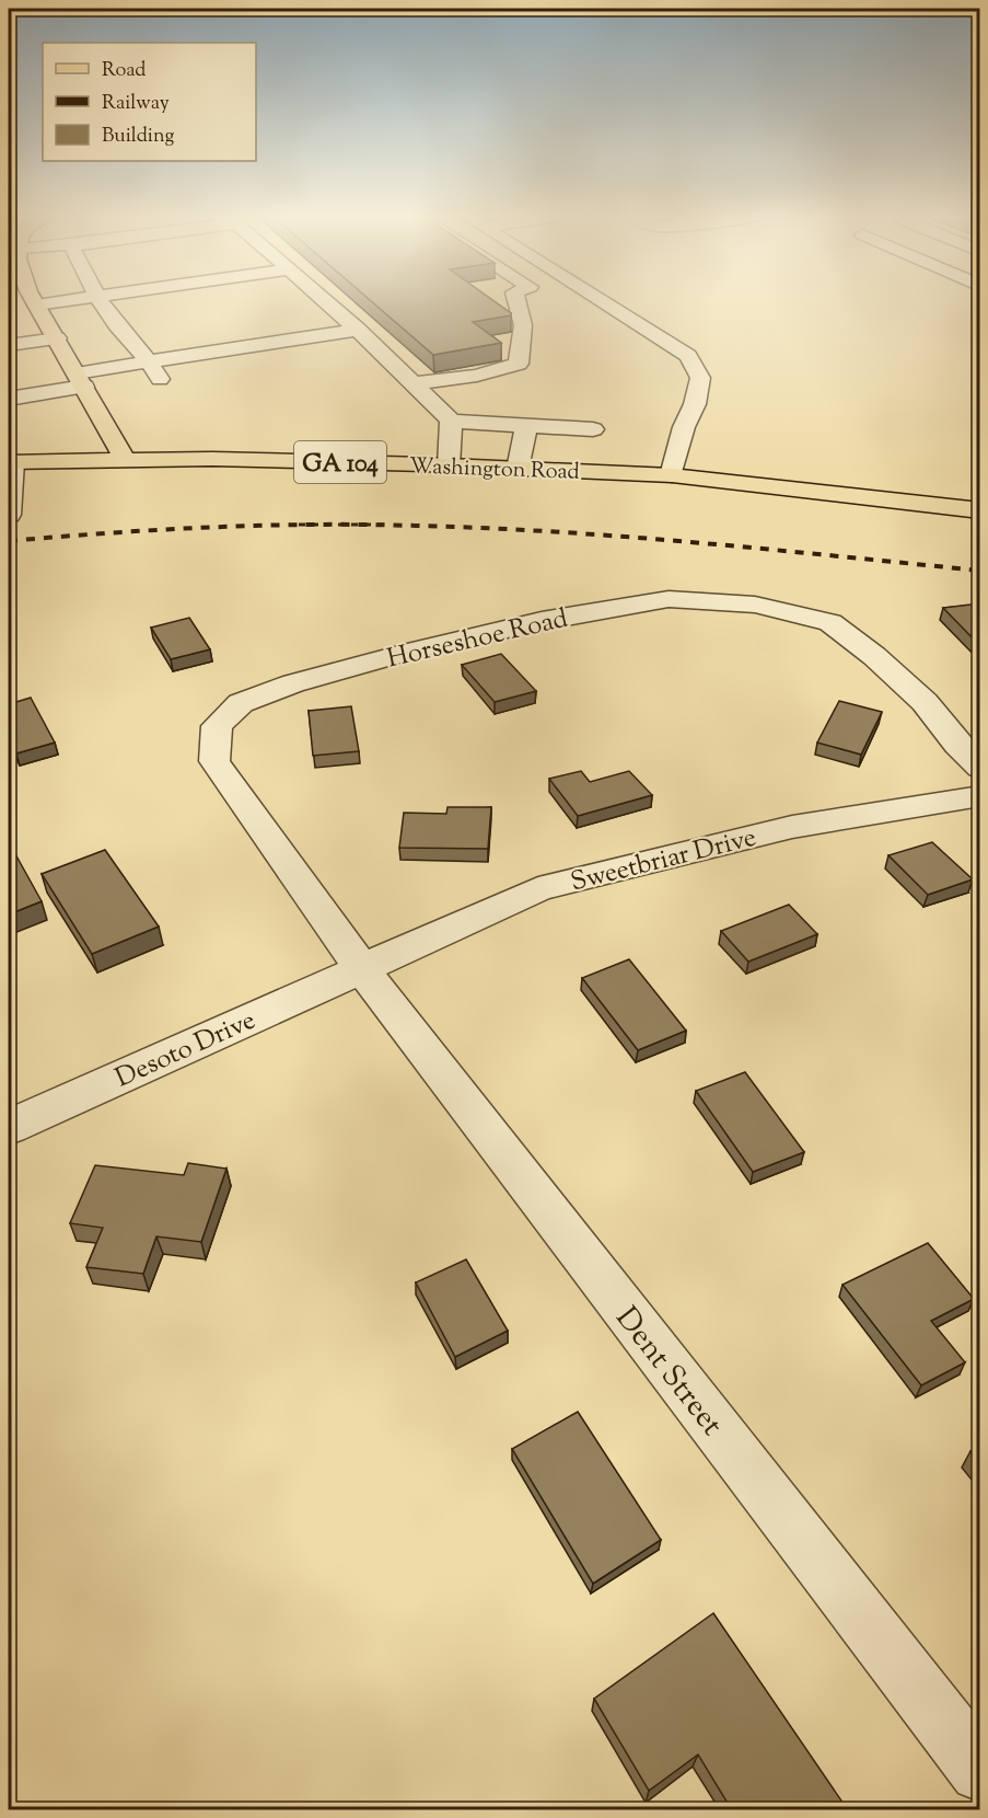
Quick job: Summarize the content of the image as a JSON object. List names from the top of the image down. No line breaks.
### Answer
{"streets":{"main road":["GA 104","Washington Road"],"street":["Horseshoe Road","Sweetbriar Drive","Desoto Drive","Dent Street"]},"crossings":[["Horseshoe Road","Sweetbriar Drive"],["Horseshoe Road","Desoto Drive"],["Horseshoe Road","Dent Street"],["Sweetbriar Drive","Desoto Drive"],["Sweetbriar Drive","Dent Street"],["Desoto Drive","Dent Street"]],"legend":["Road","Railway","Building"]}
